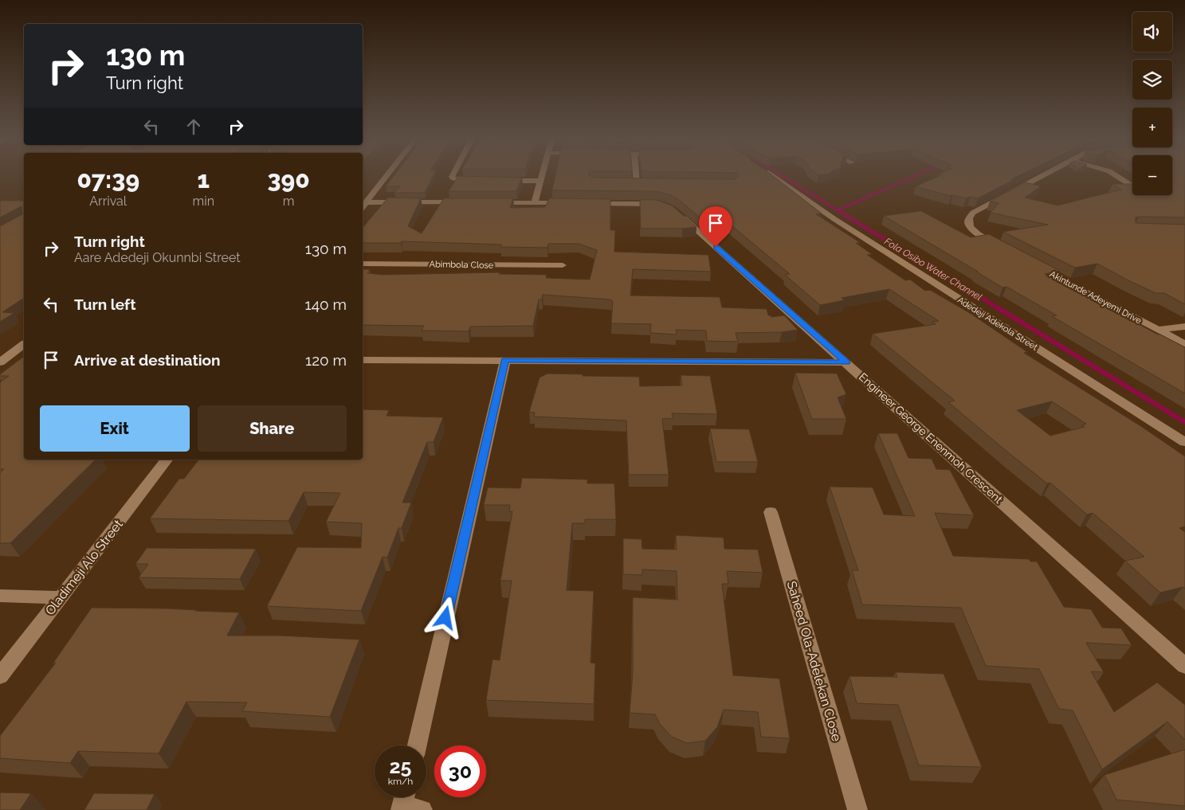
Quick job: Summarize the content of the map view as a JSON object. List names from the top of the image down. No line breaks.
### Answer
{"streets":{"street":["Abimbola Close","Akintunde Adeyemi Drive","Adedeji Adekola Street","Engineer George Enenmoh Crescent","Oladimeji Alo Street","Saheed Ola-Adelekan Close"]},"water":["Fola Osibo Water Channel"],"page":{"map_buttons":["+","−"],"turn":["130 m","Turn right"],"eta":["07:39","Arrival","1","min","390","m"],"list":[{"name":"Turn right","note":"Aare Adedeji Okunnbi Street","value":"130 m"},{"name":"Turn left","value":"140 m"},{"name":"Arrive at destination","value":"120 m"}],"buttons":["Exit","Share"],"speed":"25 km/h","limit":"30"}}
